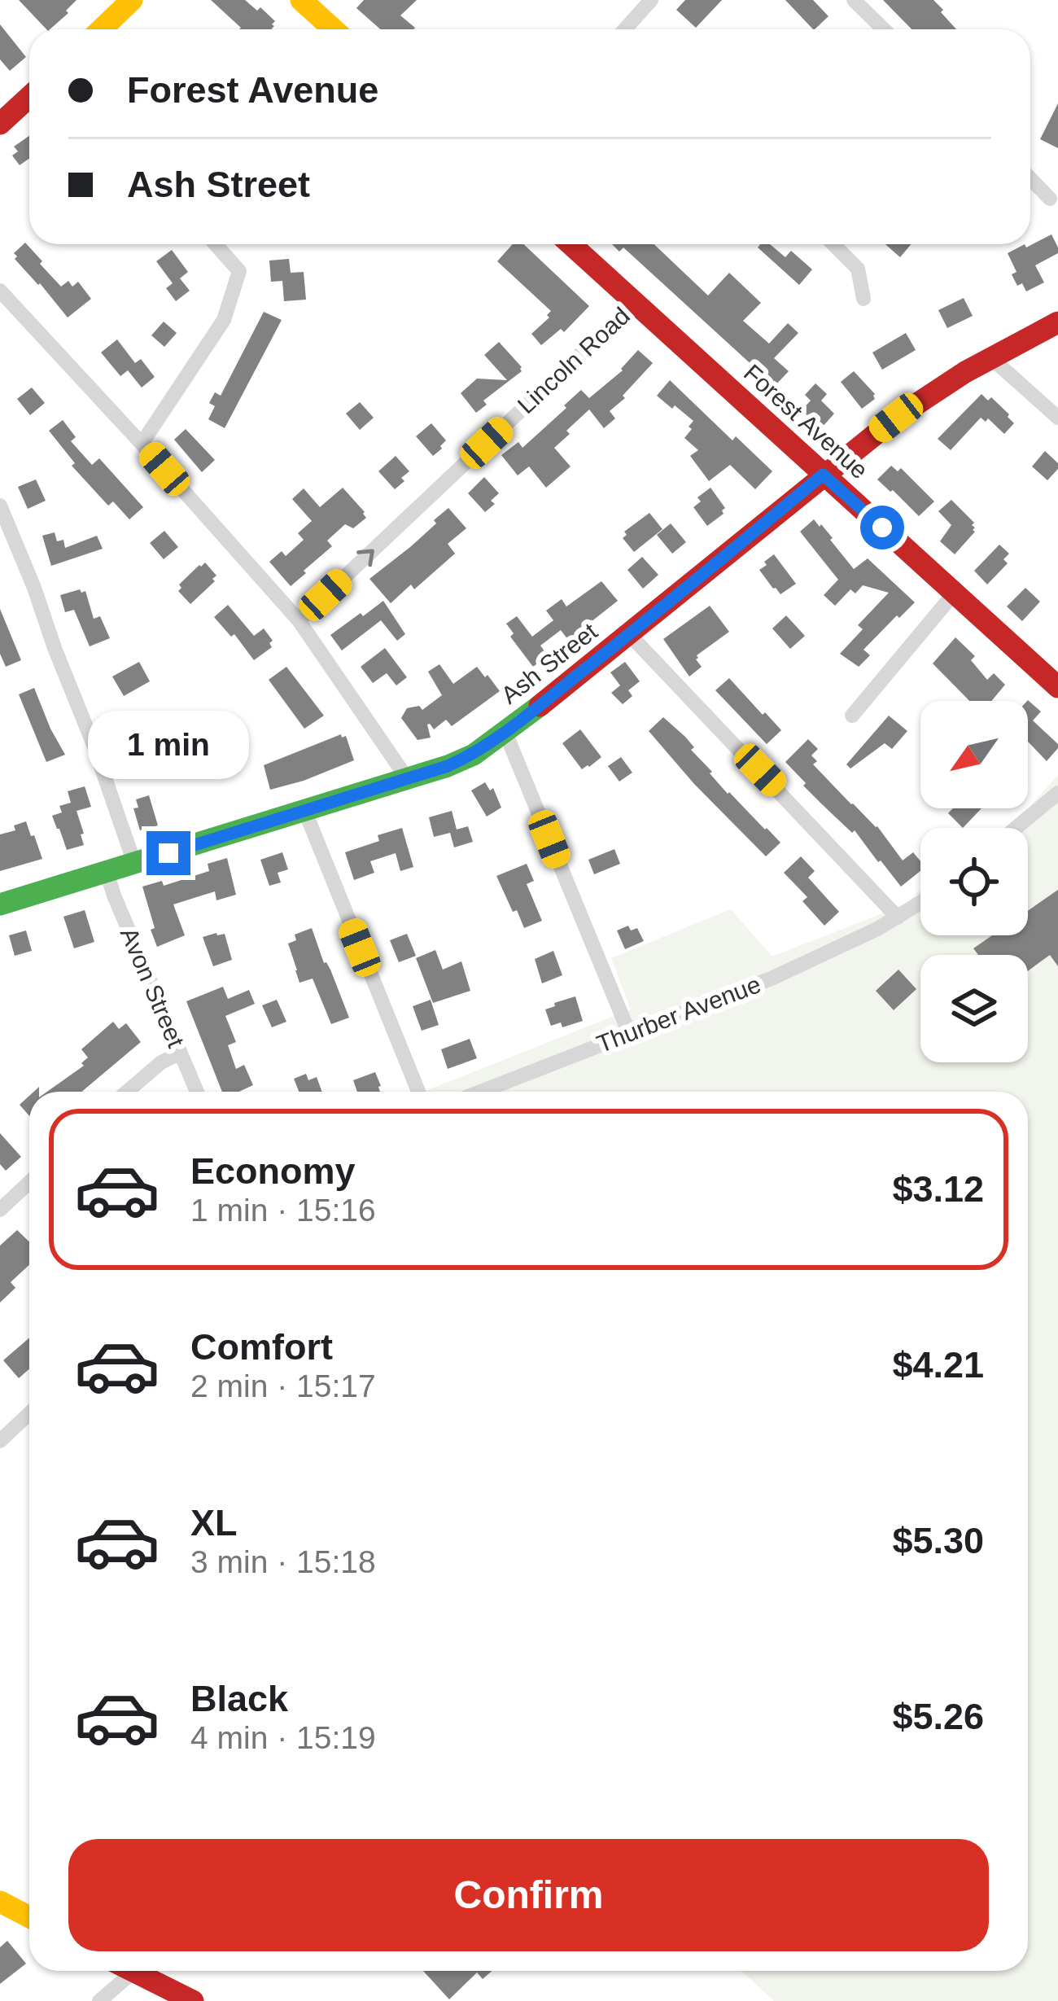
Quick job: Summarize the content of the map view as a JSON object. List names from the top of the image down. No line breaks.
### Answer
{"streets":{"street":["Lincoln Road","Forest Avenue","Ash Street","Avon Street","Thurber Avenue"]},"crossings":[["Lincoln Road","Forest Avenue"],["Forest Avenue","Ash Street"],["Ash Street","Avon Street"]],"one_way":["Lincoln Road"],"north":"bottom left","page":{"banner":["Forest Avenue","Ash Street"],"bubble":"1 min","list":[{"name":"Economy","note":"1 min · 15:16","value":"$3.12"},{"name":"Comfort","note":"2 min · 15:17","value":"$4.21"},{"name":"XL","note":"3 min · 15:18","value":"$5.30"},{"name":"Black","note":"4 min · 15:19","value":"$5.26"}],"buttons":"Confirm"}}
